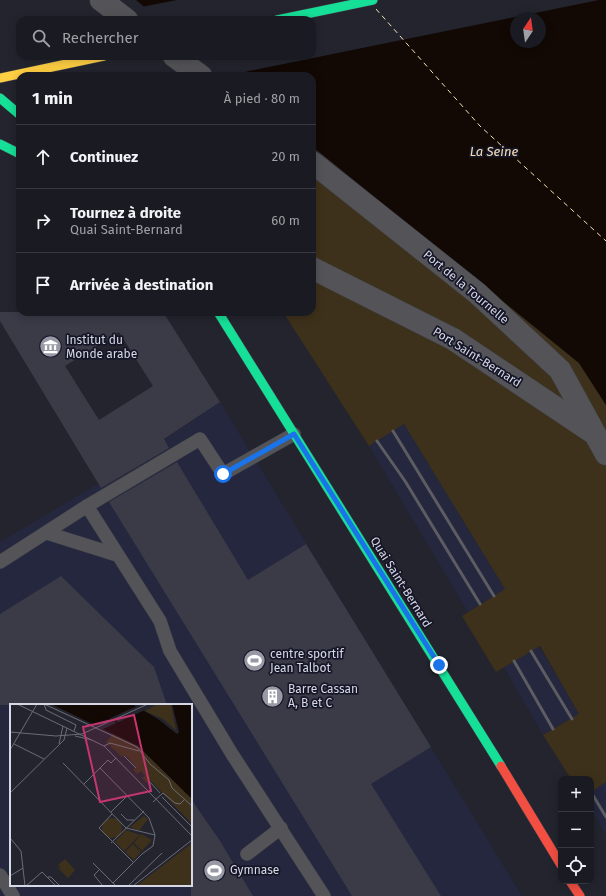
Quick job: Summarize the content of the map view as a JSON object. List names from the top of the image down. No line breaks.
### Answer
{"streets":{"main road":["Quai Saint-Bernard"],"street":["Port de la Tournelle","Port Saint-Bernard"]},"crossings":[["Port de la Tournelle","Port Saint-Bernard"]],"water":["La Seine"],"places":{"museum":["Institut du Monde arabe"],"sports":["centre sportif Jean Talbot","Gymnase"],"building":["Barre Cassan A, B et C"]},"north":"top","page":{"search":"Rechercher","heading":["1 min","À pied · 80 m"],"list":[["Continuez","20 m"],["Tournez à droite","Quai Saint-Bernard","60 m"],"Arrivée à destination"],"map_buttons":["+","−"]}}
